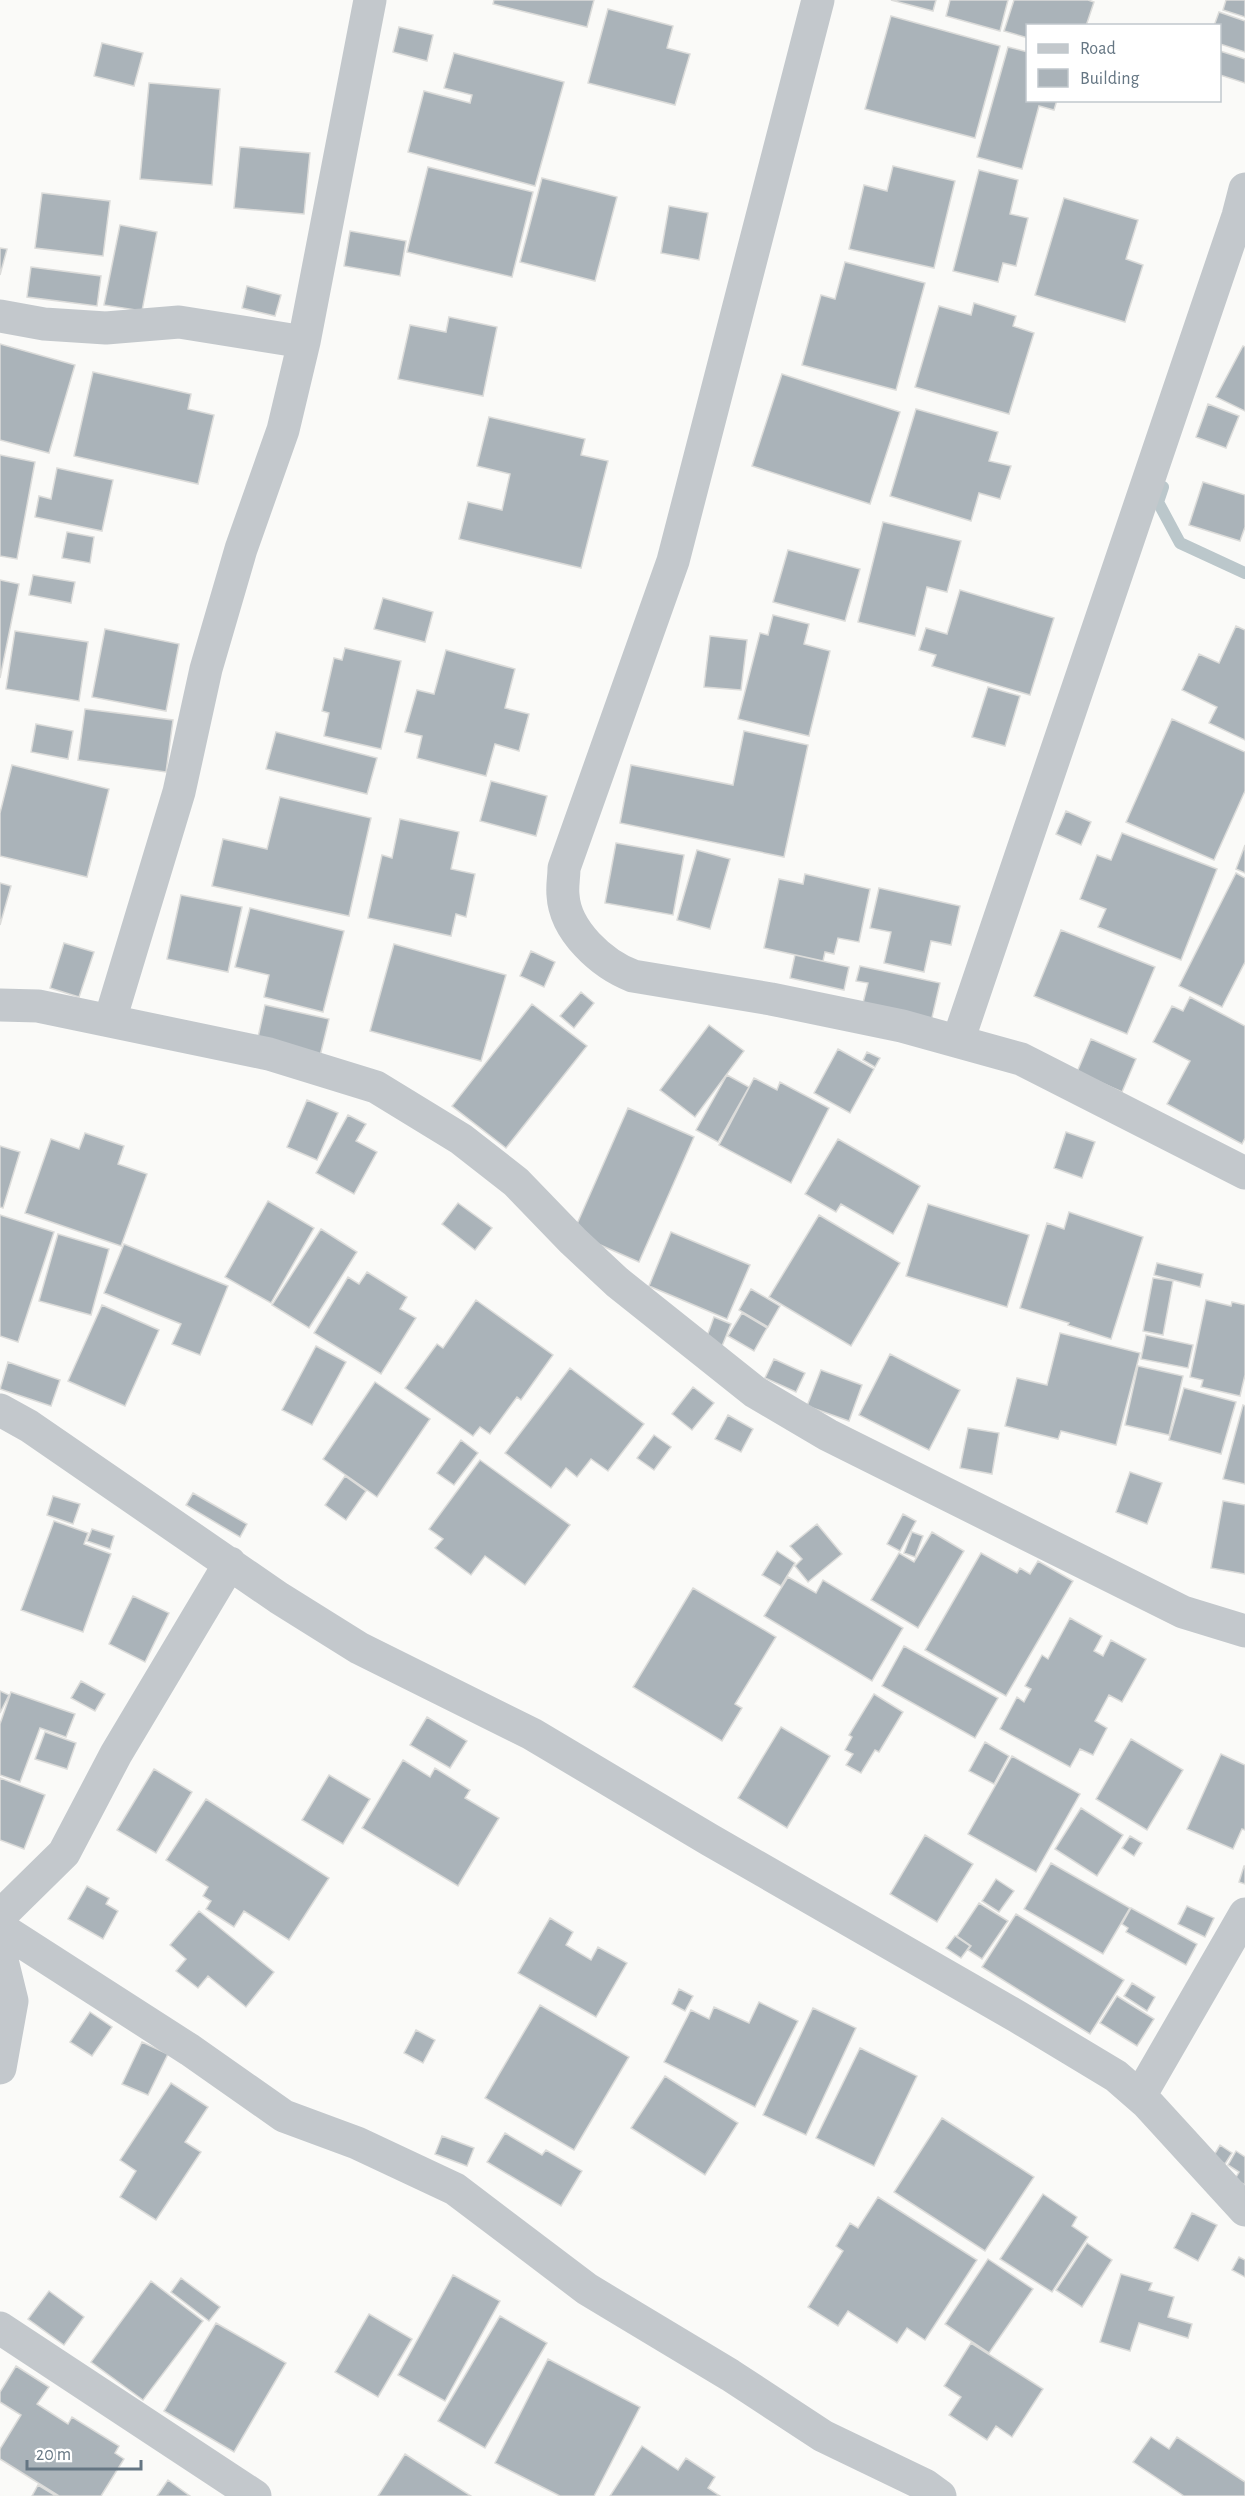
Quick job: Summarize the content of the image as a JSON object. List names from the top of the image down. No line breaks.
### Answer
{"legend":["Road","Building"],"scale_bar":"20 m"}
